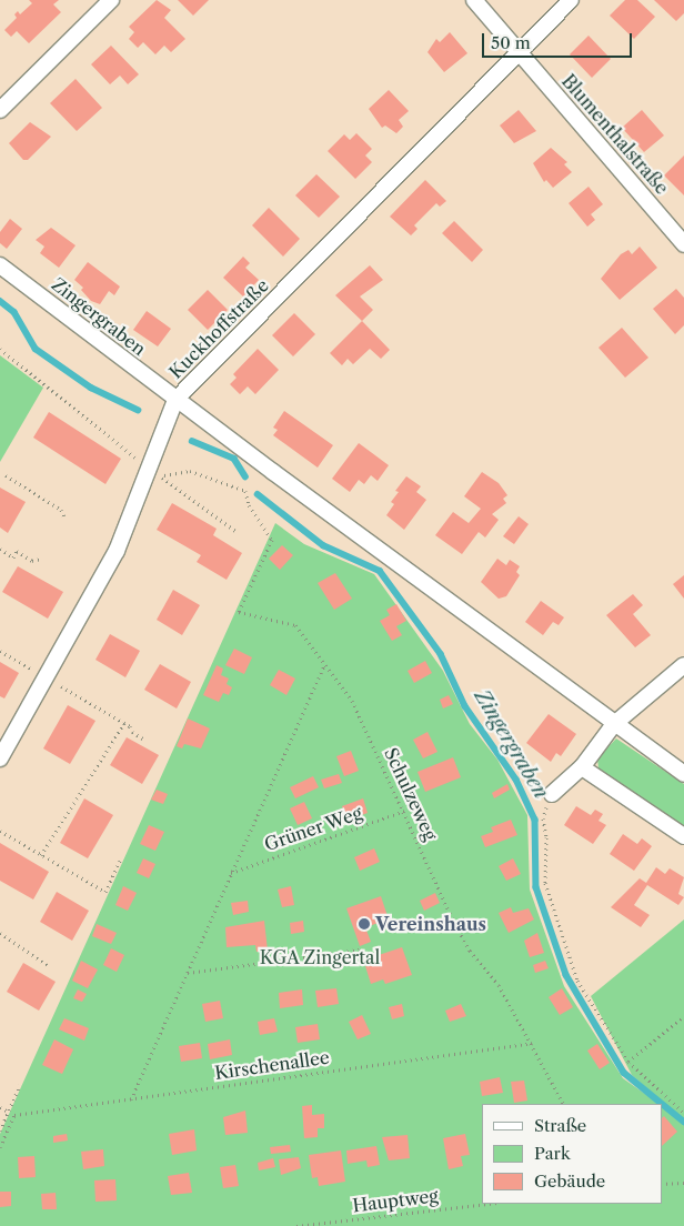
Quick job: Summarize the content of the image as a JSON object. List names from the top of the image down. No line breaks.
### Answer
{"streets":{"street":["Blumenthalstraße","Zingergraben","Kuckhoffstraße"],"path":["Schulzeweg","Grüner Weg","Kirschenallee","Hauptweg"]},"crossings":[["Blumenthalstraße","Kuckhoffstraße"],["Zingergraben","Kuckhoffstraße"],["Schulzeweg","Grüner Weg"],["Schulzeweg","Kirschenallee"]],"water":["Zingergraben"],"parks":["KGA Zingertal"],"places":["Vereinshaus"],"legend":["Straße","Park","Gebäude"],"scale_bar":"50 m"}
